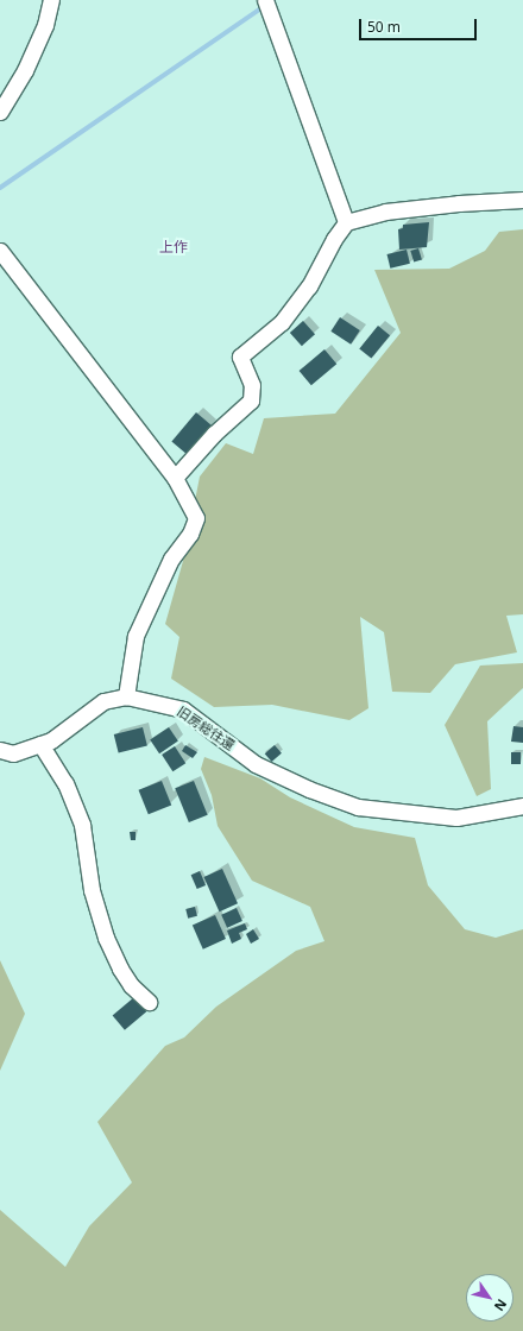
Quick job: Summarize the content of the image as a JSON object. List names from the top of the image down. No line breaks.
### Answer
{"streets":{"street":["旧房総往還"]},"districts":["上作"],"scale_bar":"50 m","north":"bottom right"}
